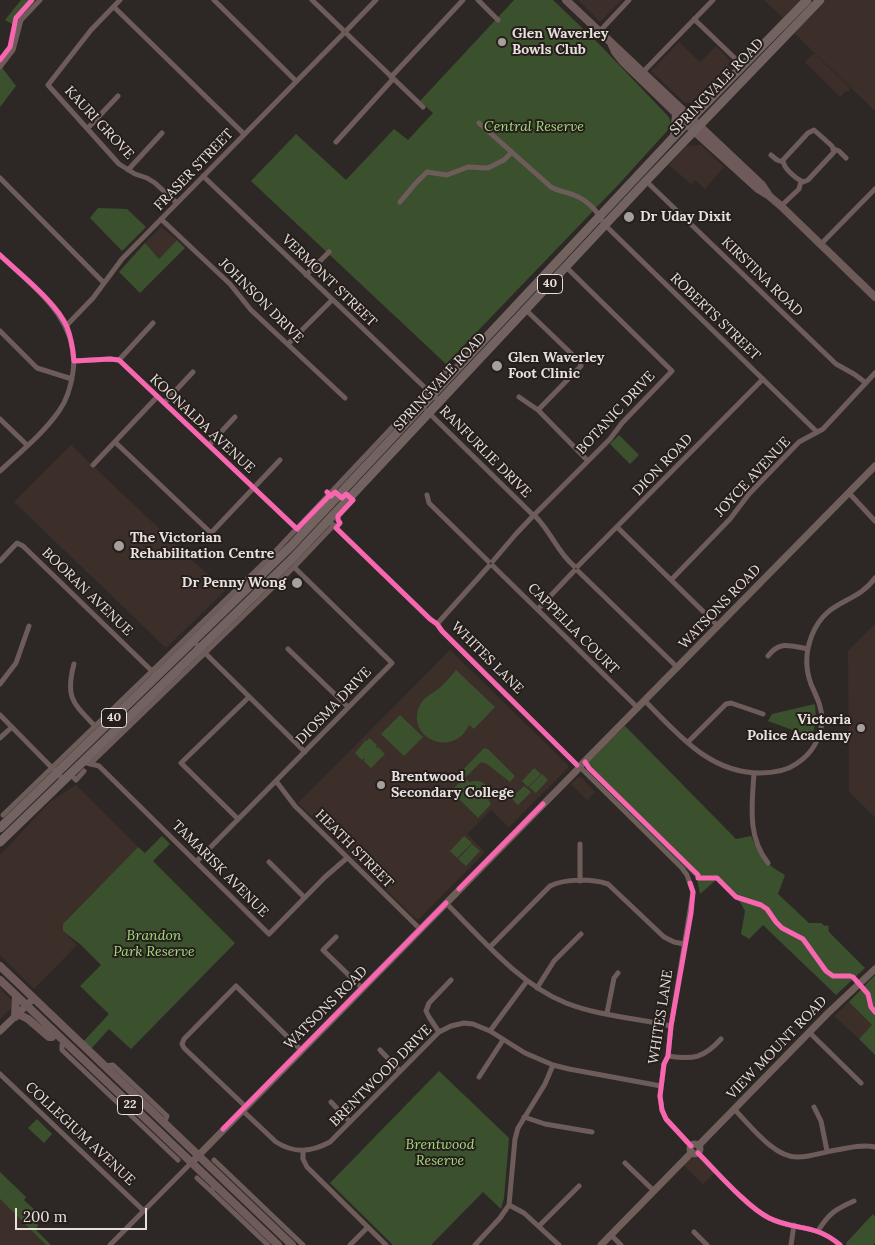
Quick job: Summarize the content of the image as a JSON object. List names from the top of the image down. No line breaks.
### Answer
{"streets":{"highway":["SPRINGVALE ROAD","40"],"main road":["22"],"street":["KAURI GROVE","FRASER STREET","KIRSTINA ROAD","VERMONT STREET","JOHNSON DRIVE","ROBERTS STREET","BOTANIC DRIVE","KOONALDA AVENUE","RANFURLIE DRIVE","DION ROAD","JOYCE AVENUE","BOORAN AVENUE","WATSONS ROAD","CAPPELLA COURT","WHITES LANE","DIOSMA DRIVE","HEATH STREET","TAMARISK AVENUE","VIEW MOUNT ROAD","BRENTWOOD DRIVE","COLLEGIUM AVENUE"]},"crossings":[["SPRINGVALE ROAD","KIRSTINA ROAD"],["SPRINGVALE ROAD","VERMONT STREET"],["SPRINGVALE ROAD","ROBERTS STREET"],["SPRINGVALE ROAD","BOTANIC DRIVE"],["SPRINGVALE ROAD","KOONALDA AVENUE"],["SPRINGVALE ROAD","RANFURLIE DRIVE"],["SPRINGVALE ROAD","BOORAN AVENUE"],["SPRINGVALE ROAD","WHITES LANE"],["SPRINGVALE ROAD","DIOSMA DRIVE"],["KAURI GROVE","FRASER STREET"],["FRASER STREET","VERMONT STREET"],["FRASER STREET","JOHNSON DRIVE"],["KIRSTINA ROAD","JOYCE AVENUE"],["ROBERTS STREET","DION ROAD"],["ROBERTS STREET","JOYCE AVENUE"],["BOTANIC DRIVE","RANFURLIE DRIVE"],["BOTANIC DRIVE","CAPPELLA COURT"],["BOTANIC DRIVE","WHITES LANE"],["RANFURLIE DRIVE","DION ROAD"],["RANFURLIE DRIVE","WATSONS ROAD"],["DION ROAD","CAPPELLA COURT"],["WATSONS ROAD","CAPPELLA COURT"],["WATSONS ROAD","WHITES LANE"],["WATSONS ROAD","HEATH STREET"],["WATSONS ROAD","22"],["WHITES LANE","VIEW MOUNT ROAD"],["WHITES LANE","BRENTWOOD DRIVE"],["DIOSMA DRIVE","HEATH STREET"],["DIOSMA DRIVE","TAMARISK AVENUE"],["HEATH STREET","TAMARISK AVENUE"]],"parks":["Central Reserve","Brandon Park Reserve","Brentwood Reserve"],"places":["Glen Waverley Bowls Club","Dr Uday Dixit","Glen Waverley Foot Clinic","The Victorian Rehabilitation Centre","Dr Penny Wong","Victoria Police Academy","Brentwood Secondary College"],"scale_bar":"200 m"}
